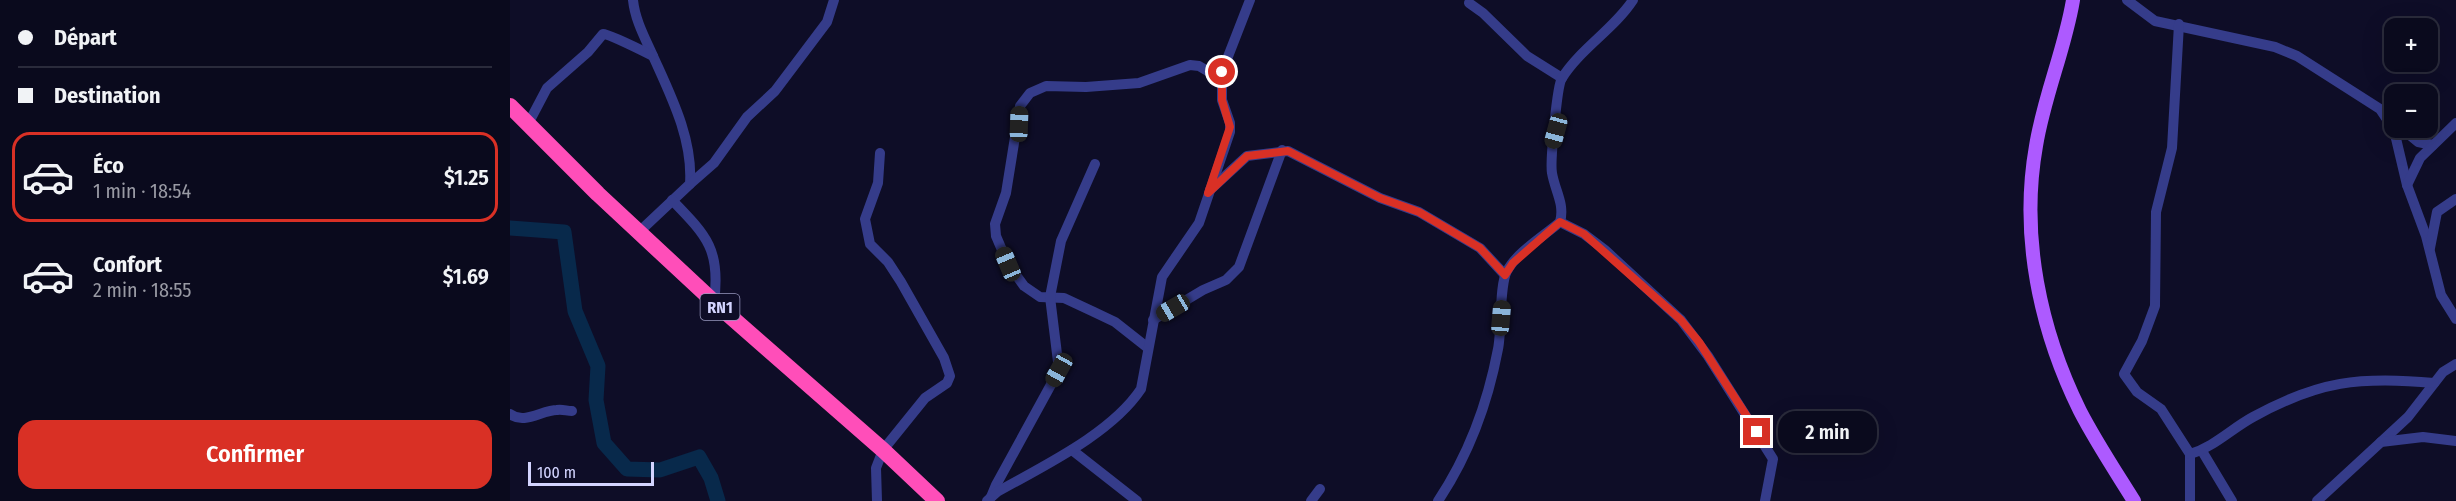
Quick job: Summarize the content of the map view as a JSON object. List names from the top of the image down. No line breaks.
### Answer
{"streets":{"highway":["RN1"]},"scale_bar":"100 m","page":{"banner":["Départ","Destination"],"map_buttons":["+","−"],"list":[{"name":"Éco","note":"1 min · 18:54","value":"$1.25"},{"name":"Confort","note":"2 min · 18:55","value":"$1.69"}],"buttons":"Confirmer","bubble":"2 min","scale":"100 m"}}
